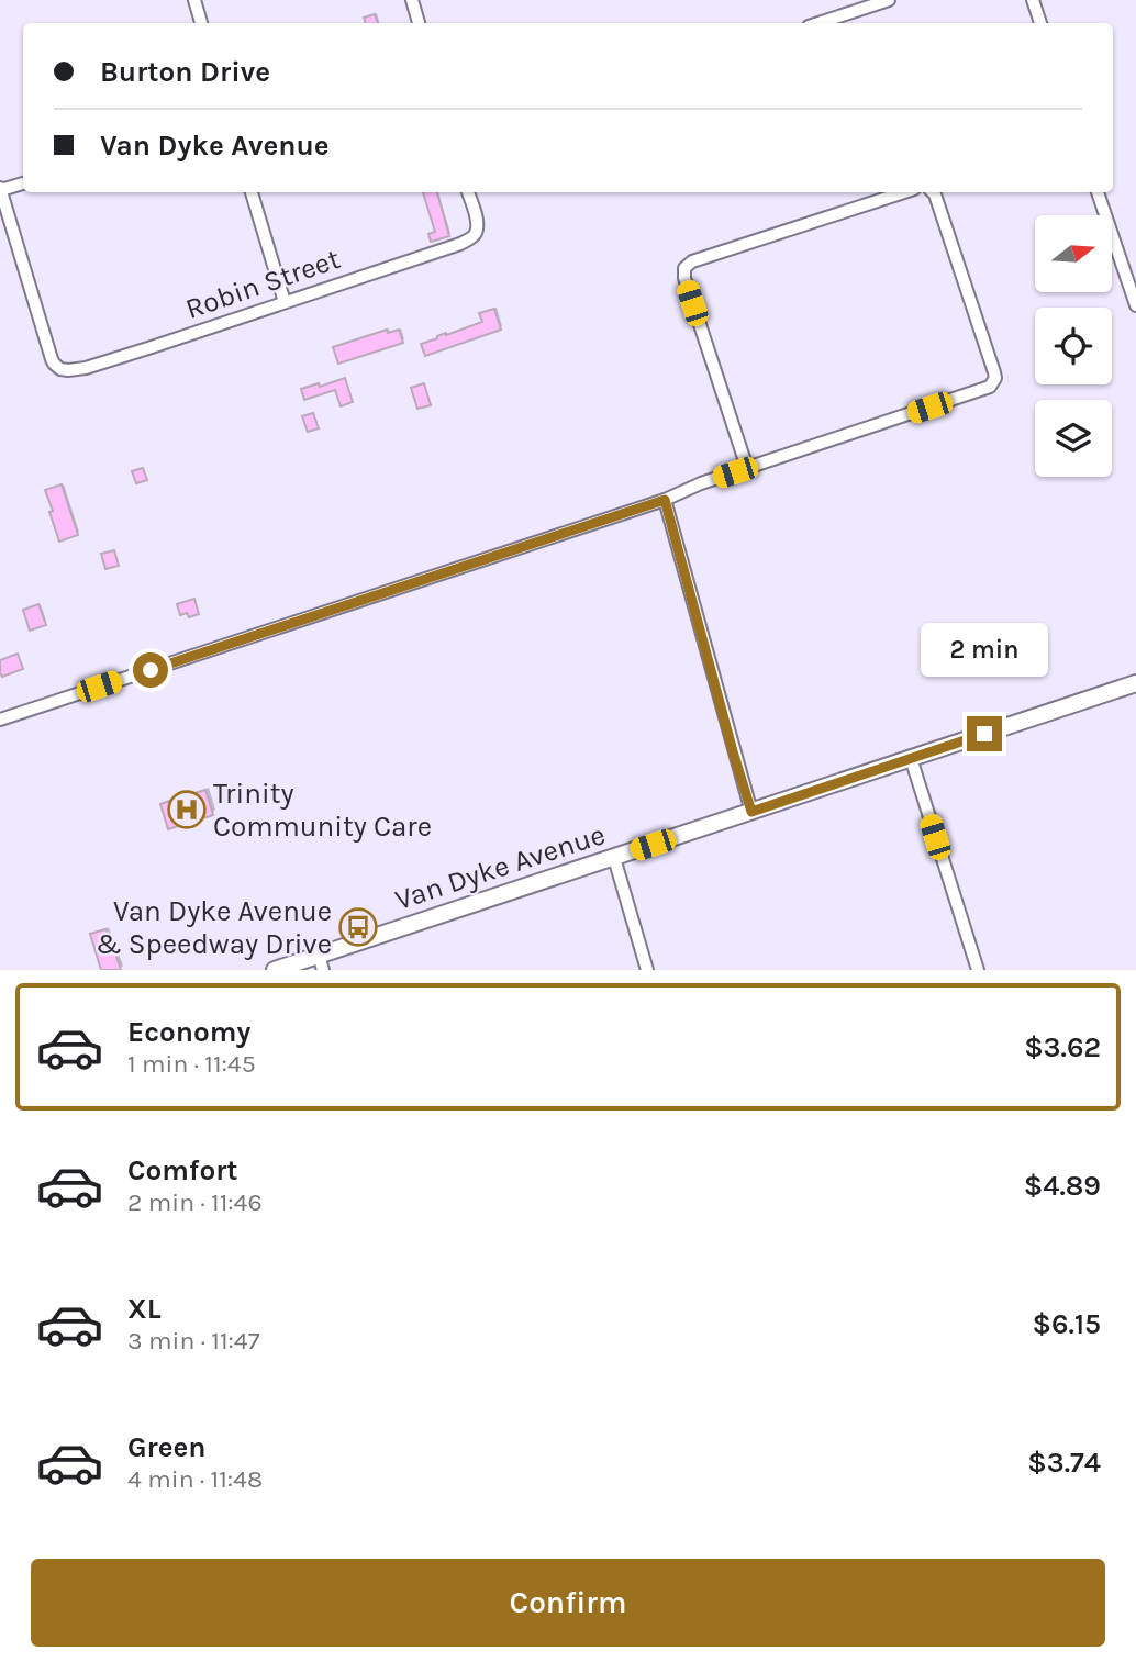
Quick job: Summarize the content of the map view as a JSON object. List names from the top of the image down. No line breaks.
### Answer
{"streets":{"main road":["Van Dyke Avenue"],"street":["Robin Street"]},"places":{"hospital":["Trinity Community Care"],"bus stop":["Van Dyke Avenue & Speedway Drive"]},"north":"right","page":{"banner":["Burton Drive","Van Dyke Avenue"],"bubble":"2 min","list":[{"name":"Economy","note":"1 min · 11:45","value":"$3.62"},{"name":"Comfort","note":"2 min · 11:46","value":"$4.89"},{"name":"XL","note":"3 min · 11:47","value":"$6.15"},{"name":"Green","note":"4 min · 11:48","value":"$3.74"}],"buttons":"Confirm"}}
